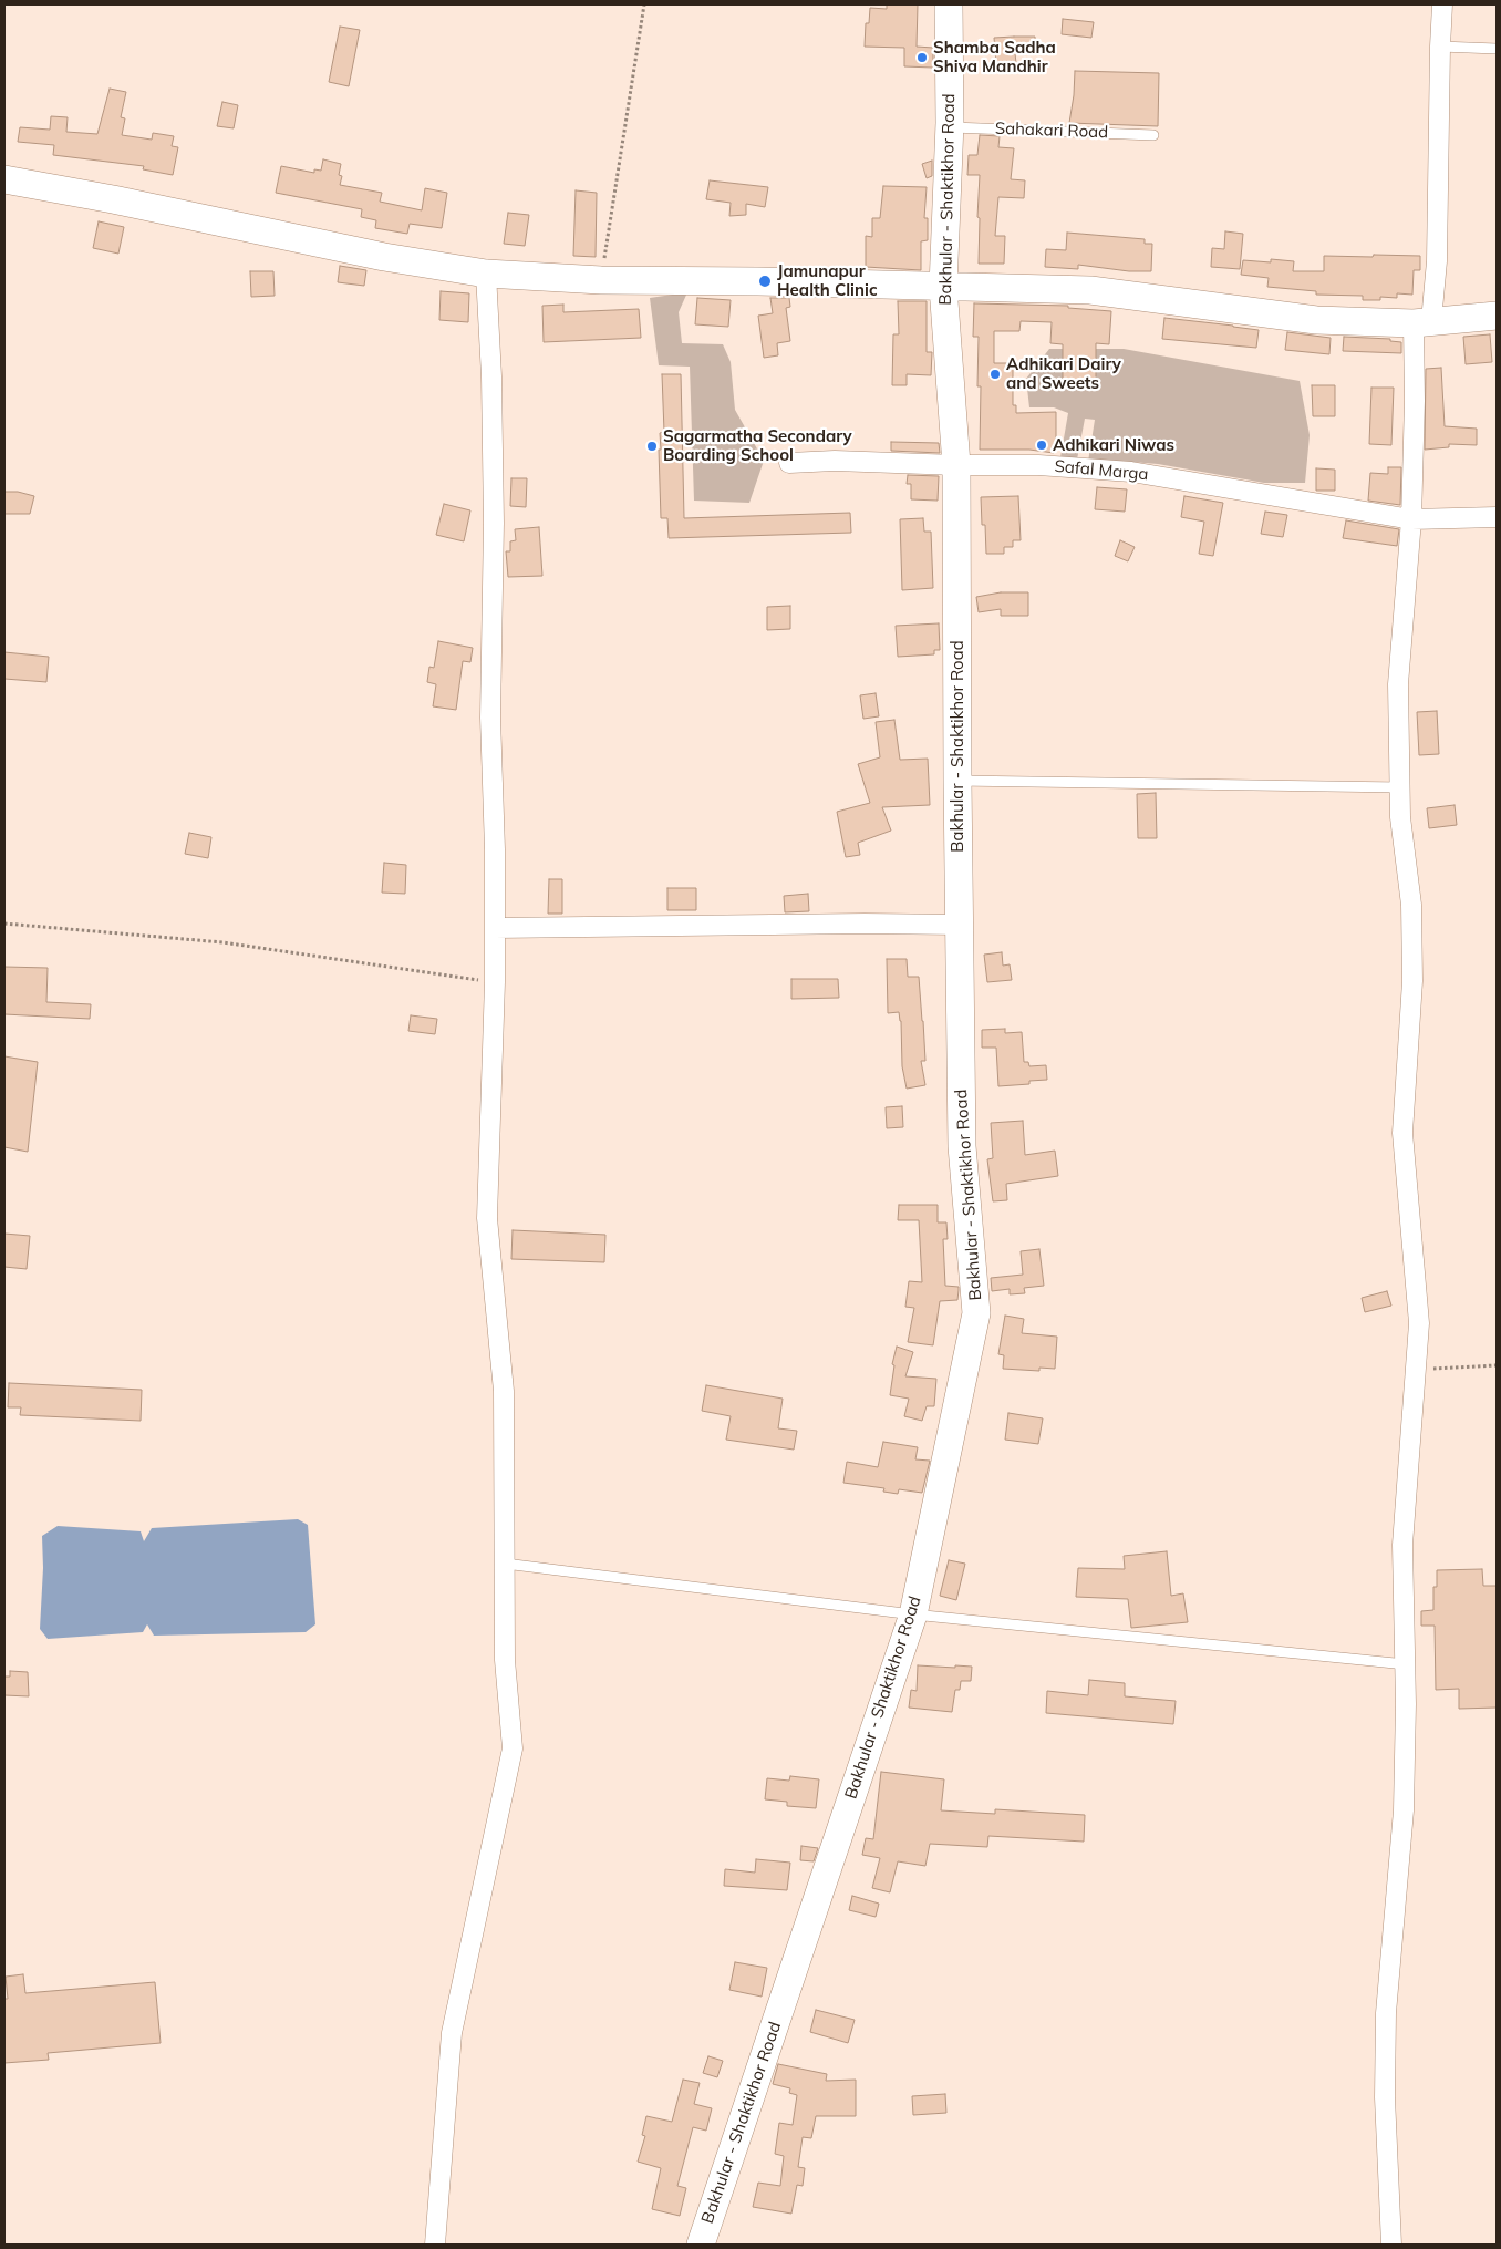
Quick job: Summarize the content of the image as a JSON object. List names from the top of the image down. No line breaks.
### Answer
{"streets":{"street":["Bakhular - Shaktikhor Road","Safal Marga"],"lane":["Sahakari Road"]},"crossings":[["Sahakari Road","Bakhular - Shaktikhor Road"],["Bakhular - Shaktikhor Road","Safal Marga"]],"places":["Shamba Sadha Shiva Mandhir","Jamunapur Health Clinic","Adhikari Dairy and Sweets","Adhikari Niwas","Sagarmatha Secondary Boarding School"]}
